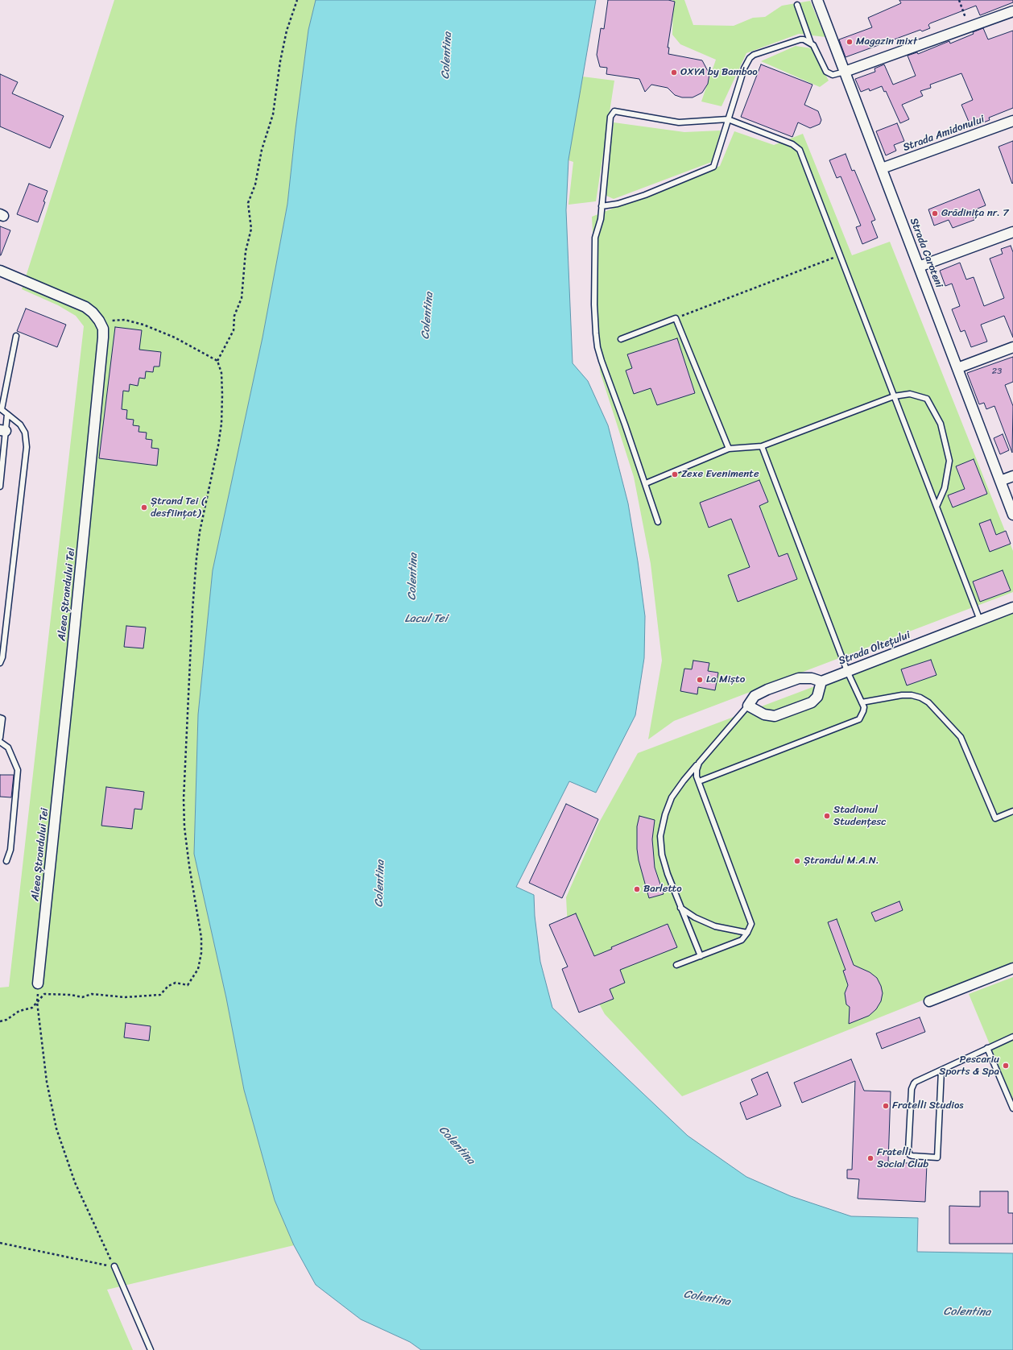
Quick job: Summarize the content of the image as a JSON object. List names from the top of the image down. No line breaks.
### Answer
{"streets":{"street":["Strada Amidonului","Strada Caroteni","Aleea Ștrandului Tei","Strada Oltețului"]},"crossings":[["Strada Amidonului","Strada Caroteni"]],"water":["Colentina","Lacul Tei"],"places":["Magazin mixt","OXYA by Bamboo","Grădinița nr. 7","Zexe Evenimente","Ștrand Tei ( desființat)","La Mișto","Stadionul Studențesc","Ștrandul M.A.N.","Barletto","Pescariu Sports & Spa","Fratelli Studios","Fratelli Social Club"],"house_numbers":["23"]}
